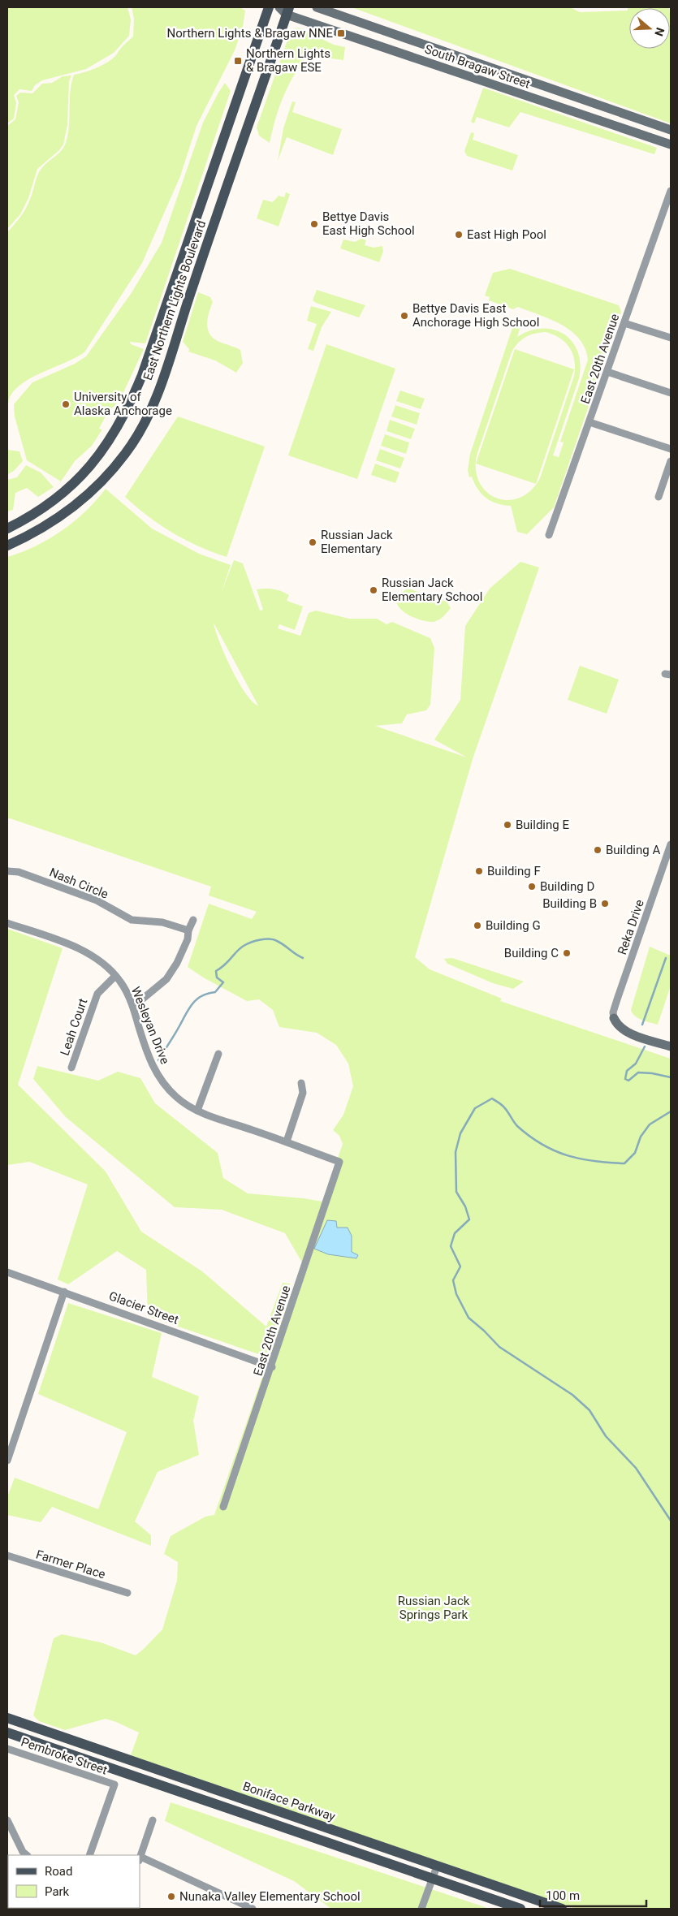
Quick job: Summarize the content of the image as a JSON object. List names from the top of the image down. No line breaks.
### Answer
{"streets":{"main road":["South Bragaw Street","East Northern Lights Boulevard","Boniface Parkway"],"street":["East 20th Avenue","Nash Circle","Reka Drive","Wesleyan Drive","Leah Court","Glacier Street","Farmer Place","Pembroke Street"]},"crossings":[["South Bragaw Street","East Northern Lights Boulevard"],["East 20th Avenue","Wesleyan Drive"],["East 20th Avenue","Glacier Street"],["Wesleyan Drive","Leah Court"]],"parks":["Russian Jack Springs Park"],"places":{"transit":["Northern Lights & Bragaw NNE","Northern Lights & Bragaw ESE"],"other":["Bettye Davis East High School","East High Pool","Bettye Davis East Anchorage High School","University of Alaska Anchorage","Russian Jack Elementary","Russian Jack Elementary School","Building E","Building A","Building F","Building D","Building B","Building G","Building C","Nunaka Valley Elementary School"]},"legend":["Road","Park"],"scale_bar":"100 m","north":"right"}
